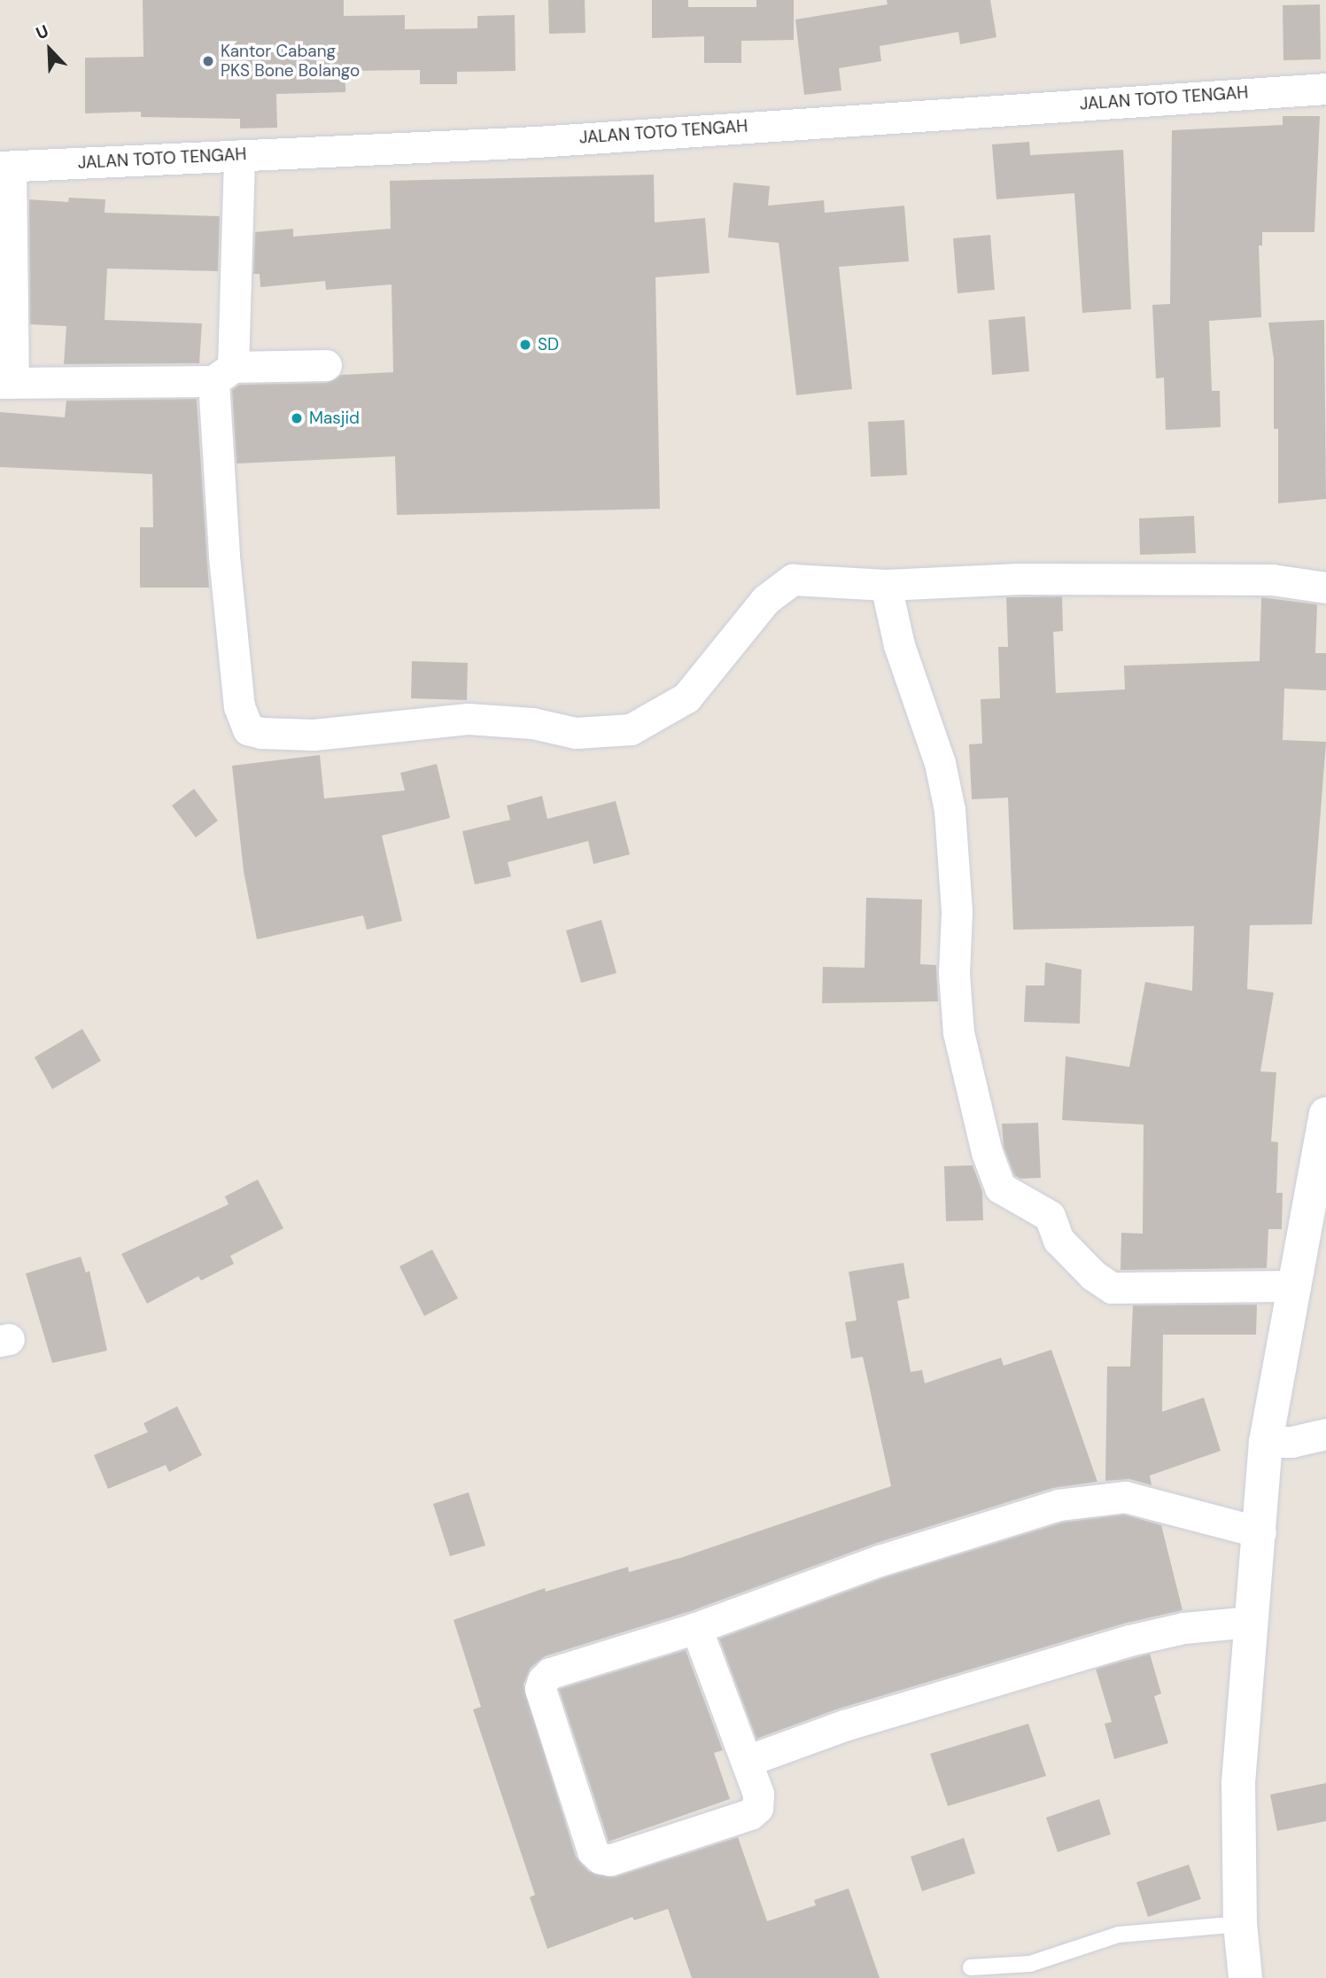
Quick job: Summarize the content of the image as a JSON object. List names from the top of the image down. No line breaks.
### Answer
{"streets":{"street":["JALAN TOTO TENGAH"]},"places":["Kantor Cabang PKS Bone Bolango","SD","Masjid"],"north":"top left"}
